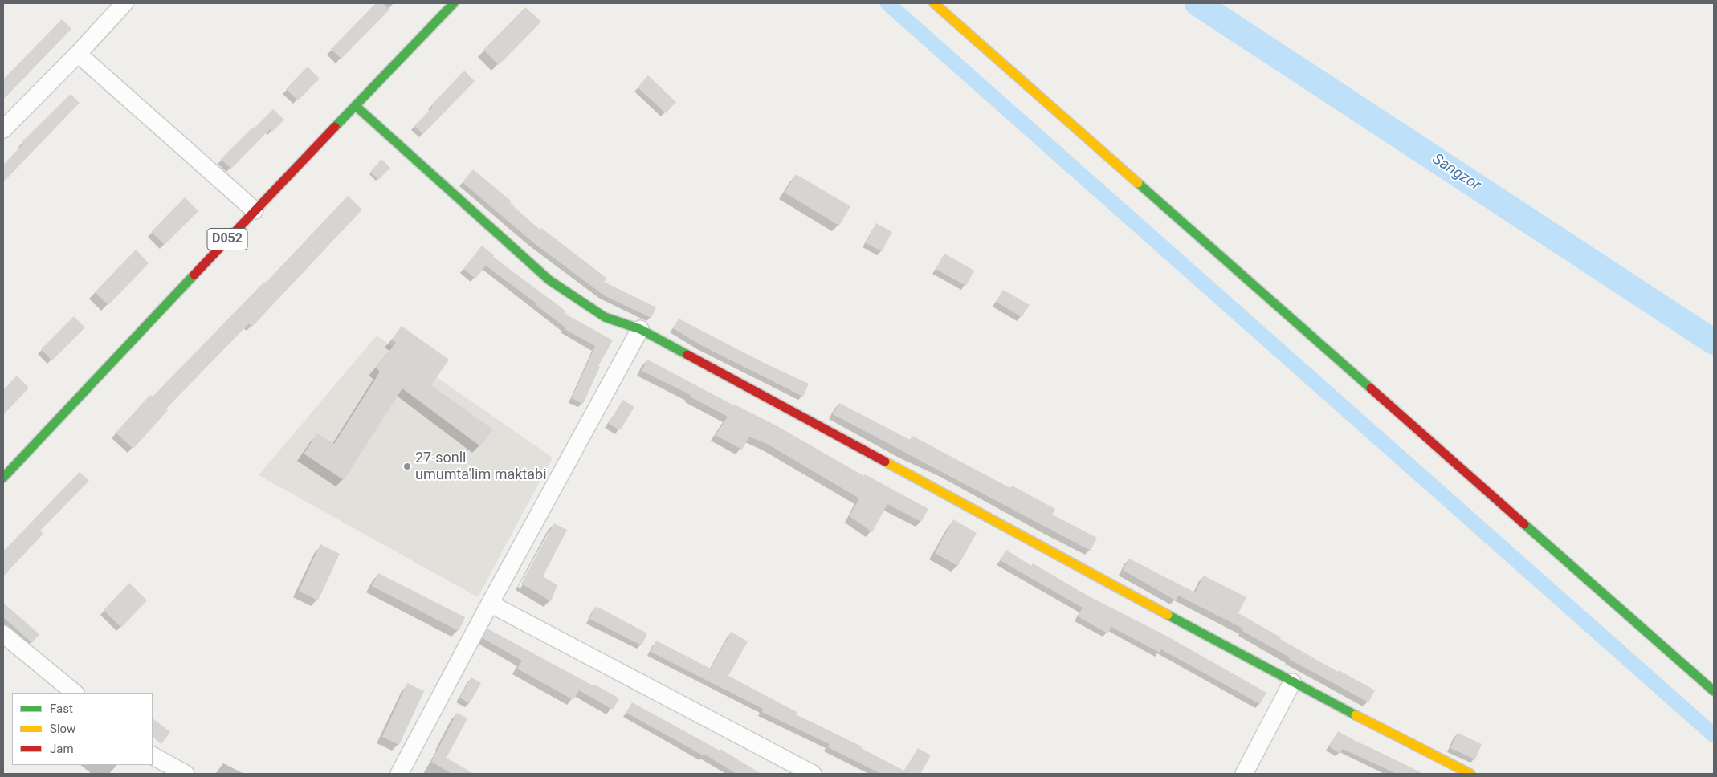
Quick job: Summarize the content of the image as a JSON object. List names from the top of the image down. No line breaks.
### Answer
{"streets":{"street":["D052"]},"water":["Sangzor"],"places":["27-sonli umumta'lim maktabi"],"legend":["Fast","Slow","Jam"]}
